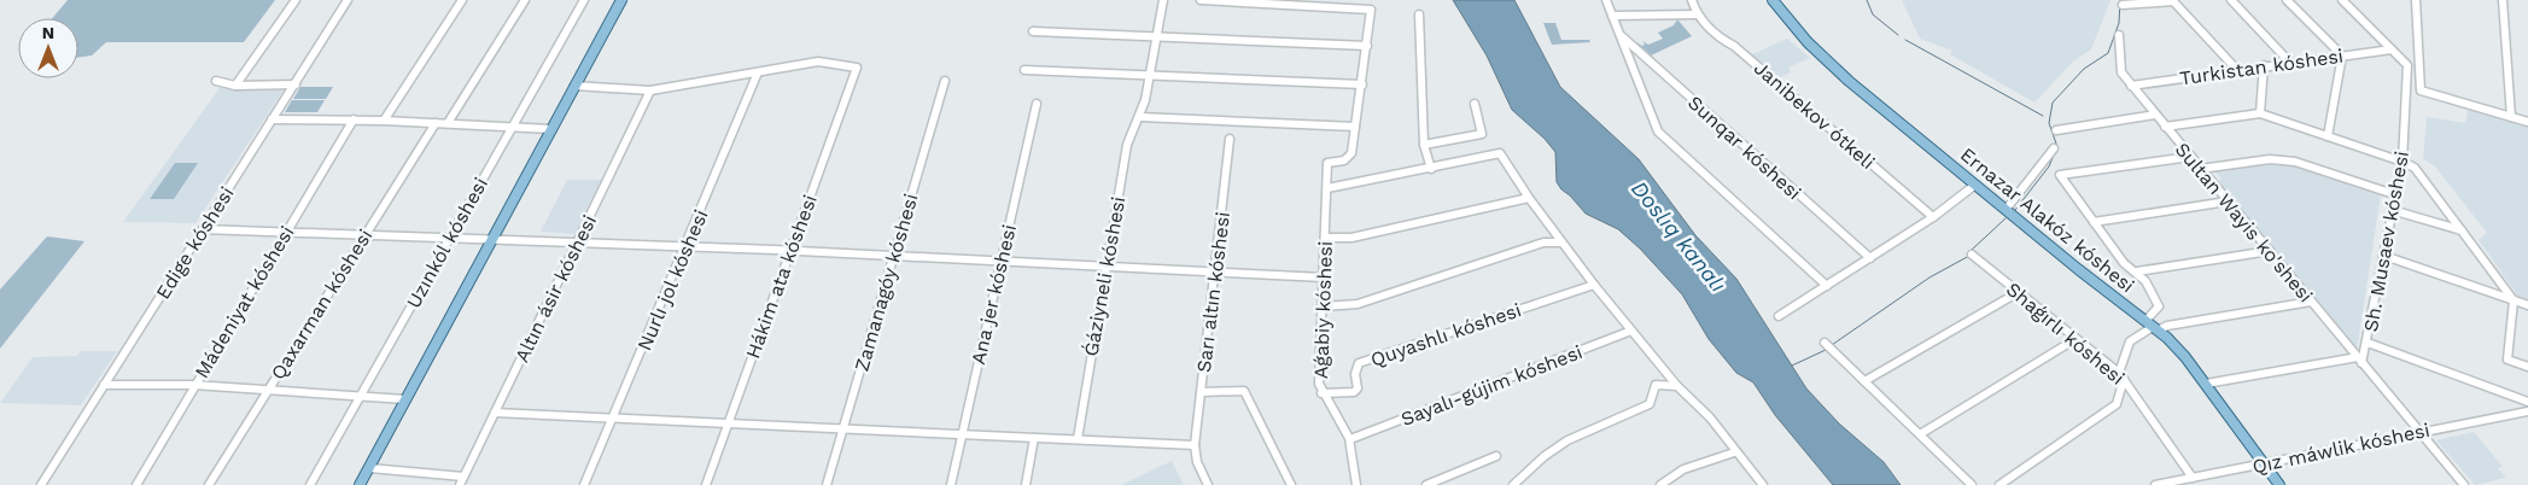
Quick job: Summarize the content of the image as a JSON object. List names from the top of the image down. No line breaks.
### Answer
{"streets":{"main road":["Ernazar Alakóz kóshesi"],"street":["Turkistan kóshesi","Janibekov ótkeli","Sunqar kóshesi","Sultan Wayis ko'shesi","Sh. Musaev kóshesi","Edige kóshesi","Uzınkól kóshesi","Hákim ata kóshesi","Ǵáziyneli kóshesi","Nurlı jol kóshesi","Zamanagóy kóshesi","Altın ásir kóshesi","Sarı altın kóshesi","Ana jer kóshesi","Mádeniyat kóshesi","Qaxarman kóshesi","Aǵabiy kóshesi","Shaǵırlı kóshesi","Quyashlı kóshesi","Sayalı-gújim kóshesi","Qız máwlik kóshesi"]},"crossings":[["Turkistan kóshesi","Sultan Wayis ko'shesi"],["Turkistan kóshesi","Sh. Musaev kóshesi"],["Ernazar Alakóz kóshesi","Qız máwlik kóshesi"],["Sultan Wayis ko'shesi","Sh. Musaev kóshesi"],["Sultan Wayis ko'shesi","Qız máwlik kóshesi"],["Hákim ata kóshesi","Nurlı jol kóshesi"],["Aǵabiy kóshesi","Quyashlı kóshesi"],["Aǵabiy kóshesi","Sayalı-gújim kóshesi"],["Shaǵırlı kóshesi","Qız máwlik kóshesi"]],"water":["Doslıq kanalı"],"north":"top"}
